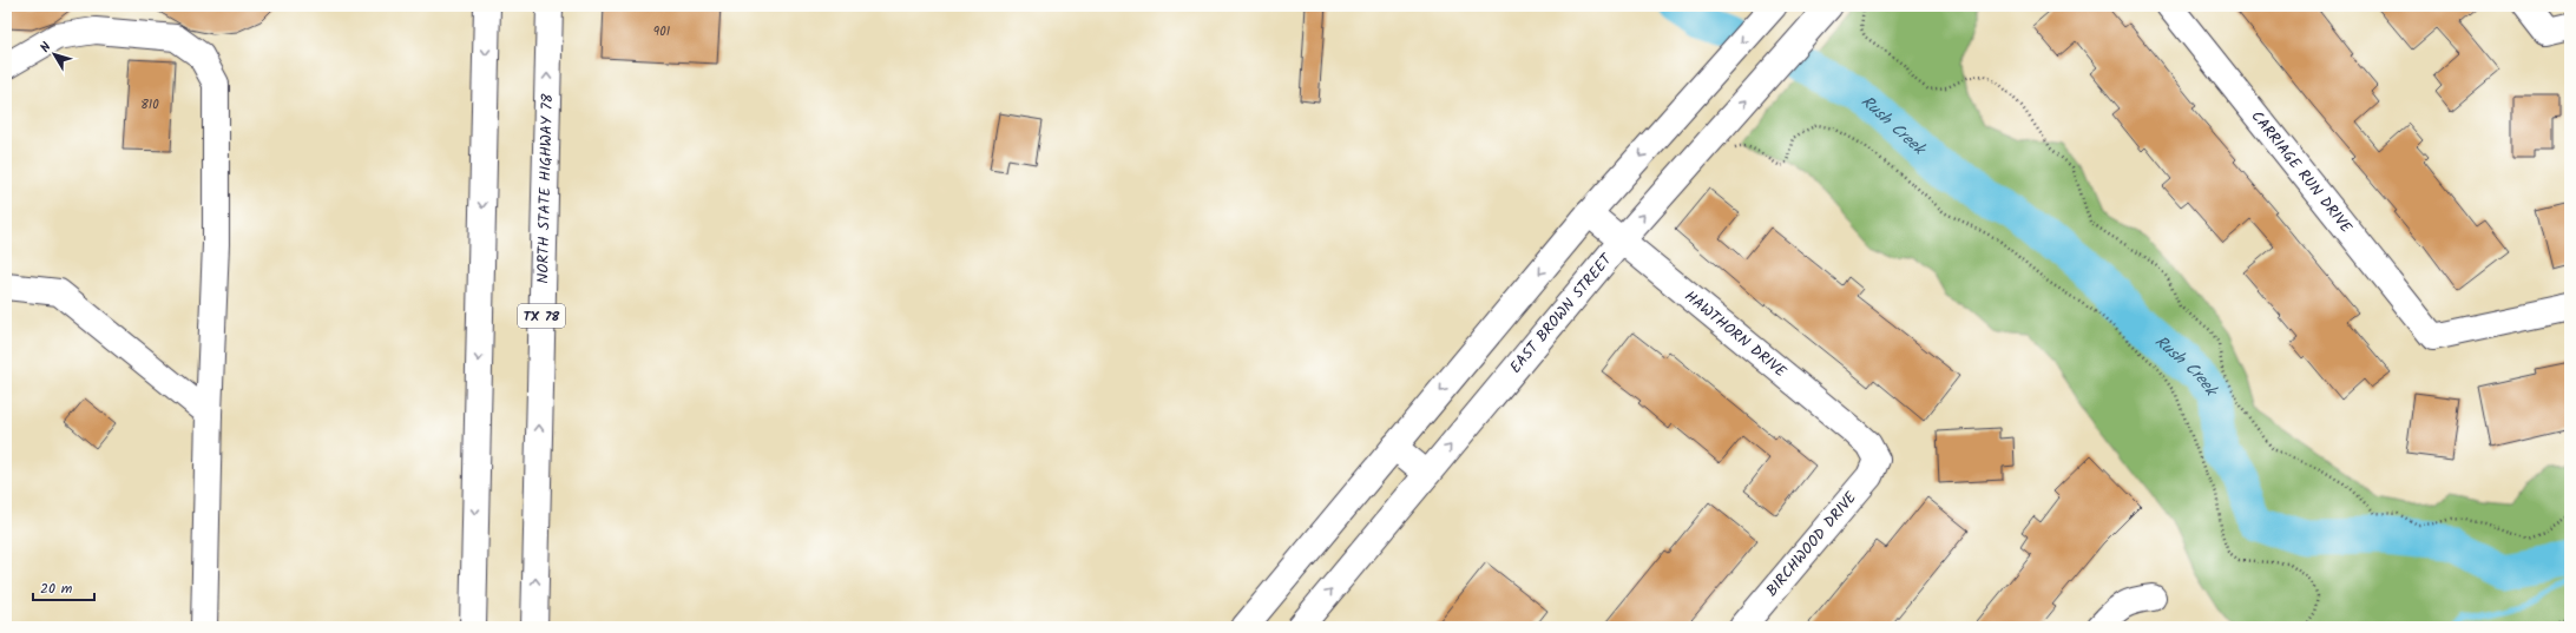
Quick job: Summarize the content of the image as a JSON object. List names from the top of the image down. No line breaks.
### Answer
{"streets":{"main road":["CARRIAGE RUN DRIVE","NORTH STATE HIGHWAY 78","EAST BROWN STREET","TX 78","HAWTHORN DRIVE","BIRCHWOOD DRIVE"]},"crossings":[["EAST BROWN STREET","HAWTHORN DRIVE"],["HAWTHORN DRIVE","BIRCHWOOD DRIVE"]],"water":["Rush Creek"],"house_numbers":["901","810"],"scale_bar":"20 m","north":"top left"}
